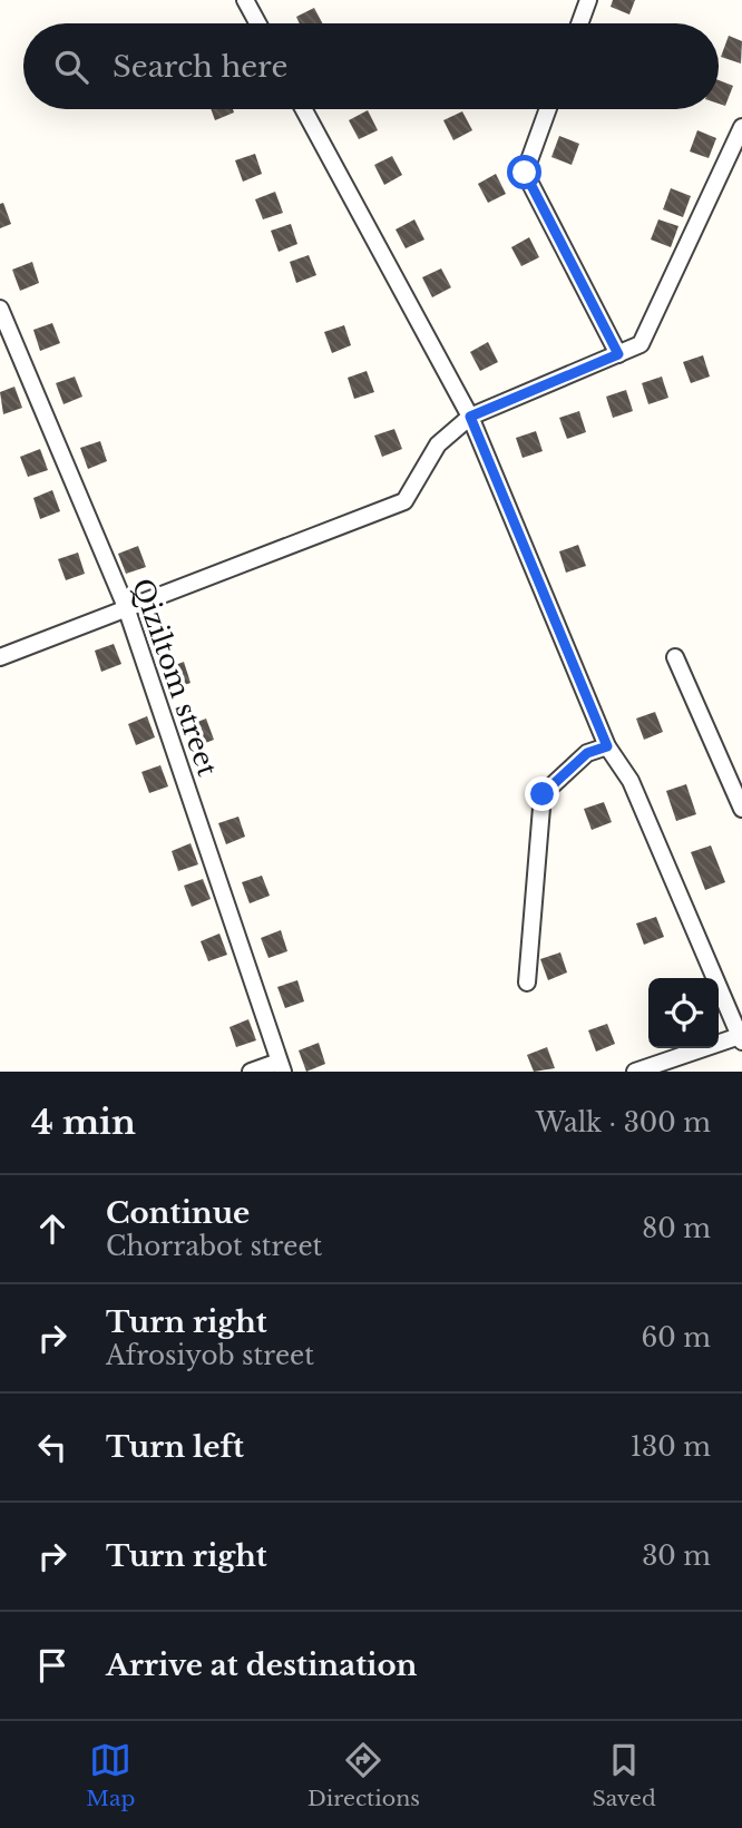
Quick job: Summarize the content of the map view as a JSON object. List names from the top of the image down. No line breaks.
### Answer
{"streets":{"street":["Qiziltom street"]},"page":{"search":"Search here","heading":["4 min","Walk · 300 m"],"list":[["Continue","Chorrabot street","80 m"],["Turn right","Afrosiyob street","60 m"],["Turn left","130 m"],["Turn right","30 m"],"Arrive at destination"],"nav":["Map","Directions","Saved"]}}
